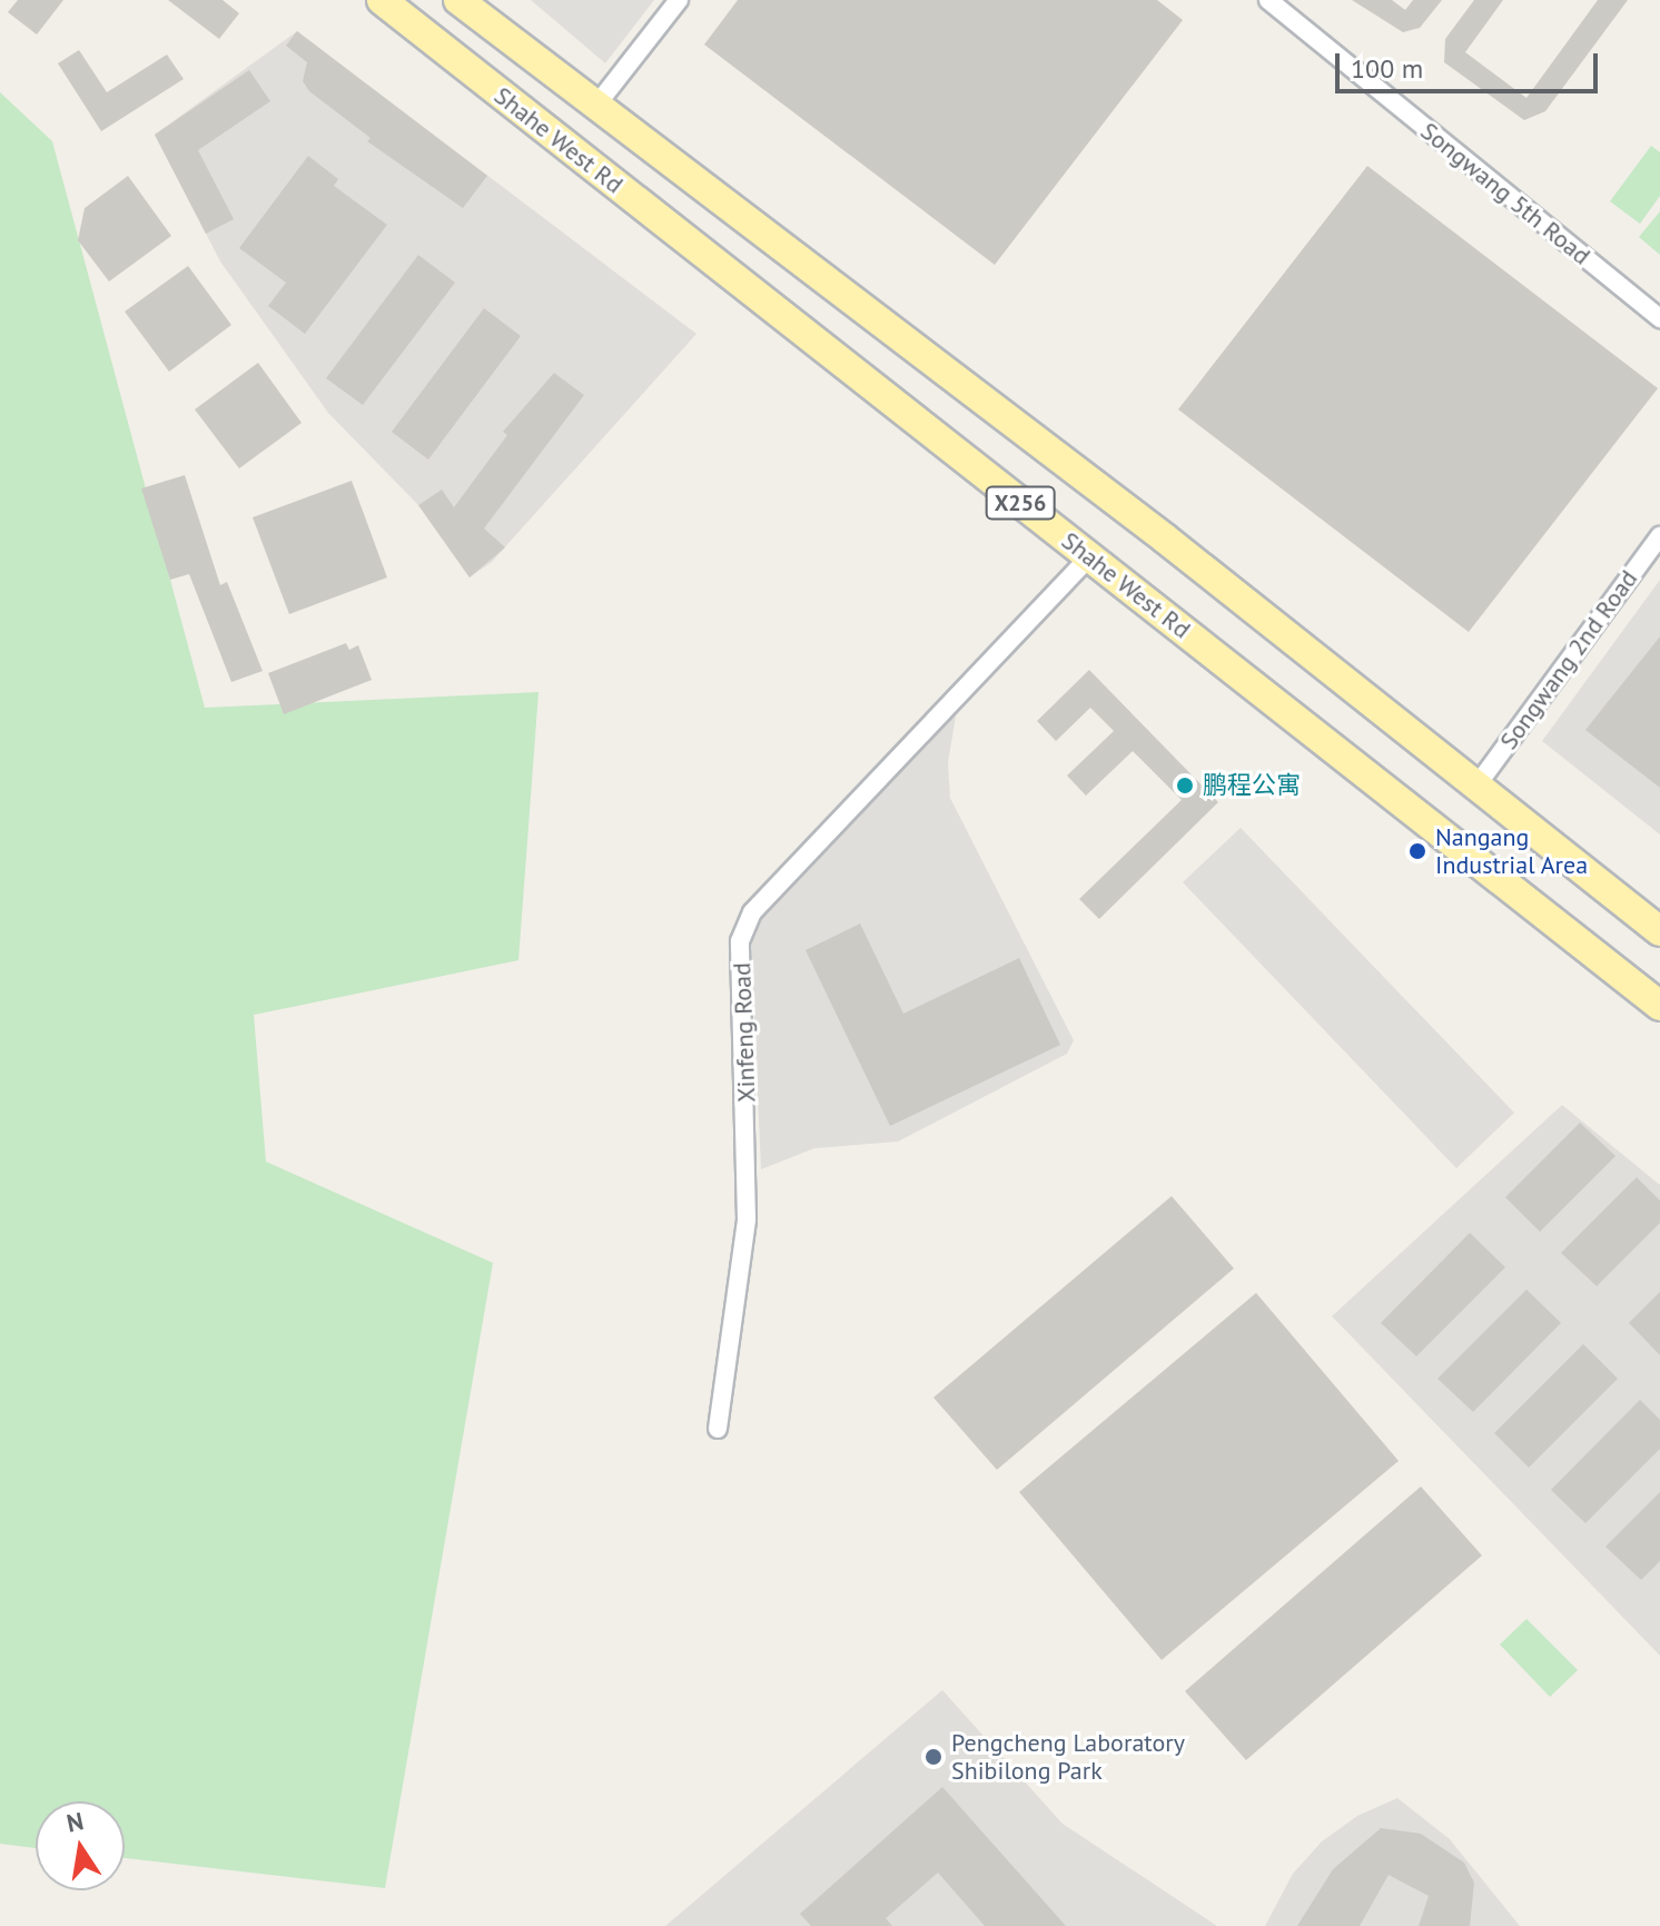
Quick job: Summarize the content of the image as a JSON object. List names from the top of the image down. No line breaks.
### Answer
{"streets":{"main road":["Shahe West Rd","X256"],"street":["Songwang 5th Road","Songwang 2nd Road","Xinfeng Road"]},"crossings":[["Shahe West Rd","Xinfeng Road"],["X256","Songwang 2nd Road"]],"places":["鹏程公寓","Nangang Industrial Area","Pengcheng Laboratory Shibilong Park"],"scale_bar":"100 m","north":"top"}
